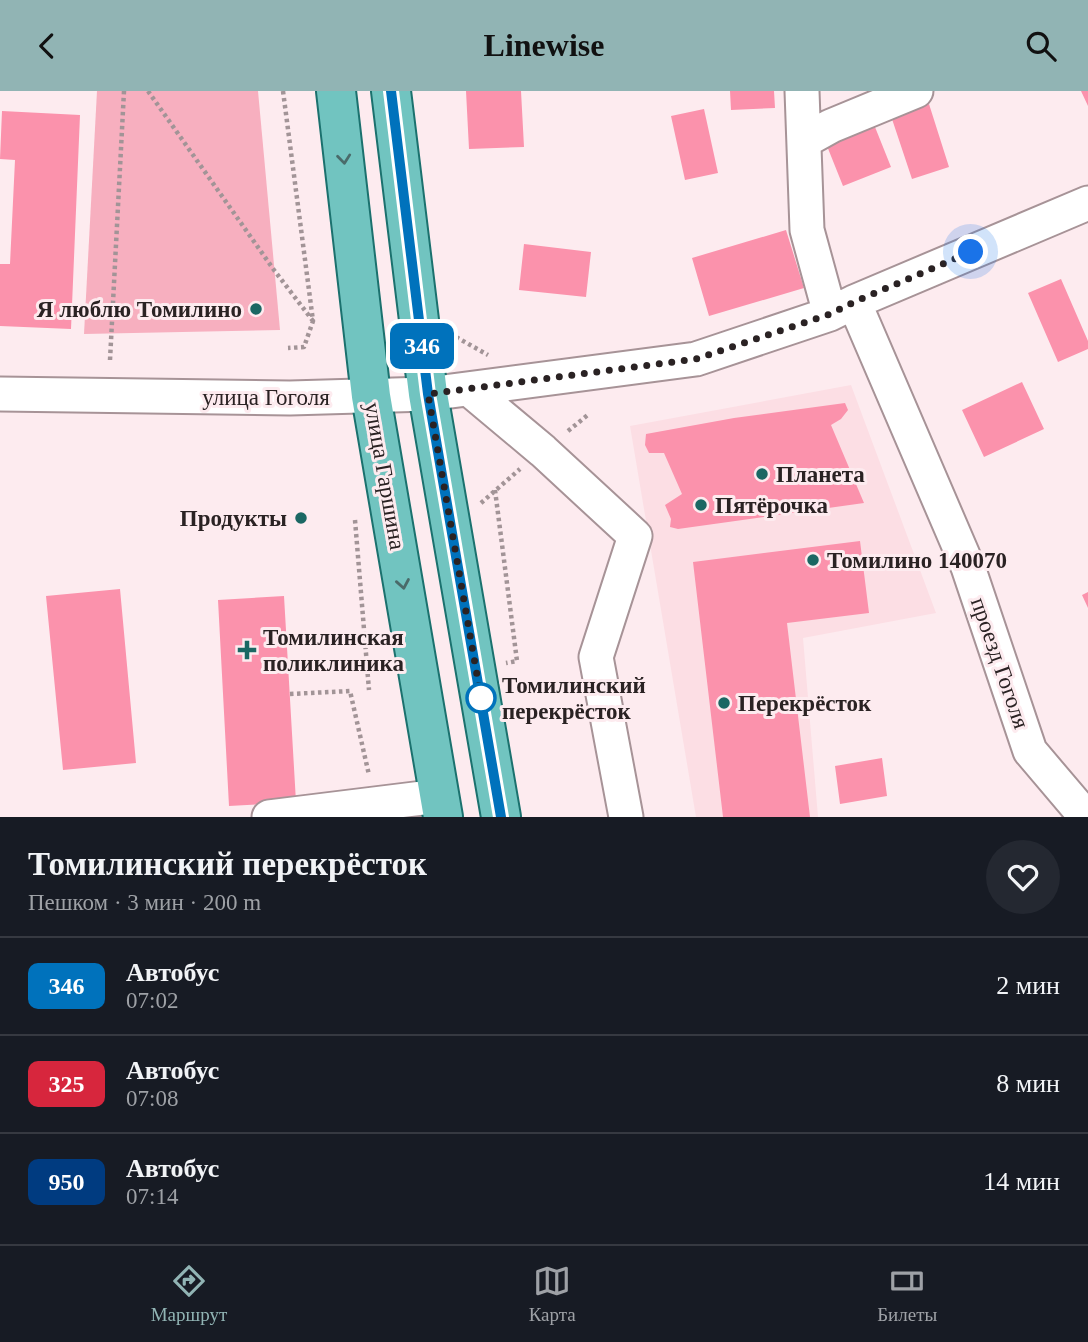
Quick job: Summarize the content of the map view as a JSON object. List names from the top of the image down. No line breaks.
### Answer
{"streets":{"main road":["улица Гаршина"],"street":["улица Гоголя","проезд Гоголя"]},"crossings":[["улица Гоголя","улица Гаршина"],["улица Гоголя","проезд Гоголя"]],"places":{"other":["Я люблю Томилино","Планета","Пятёрочка","Продукты","Томилино 140070","Томилинский перекрёсток","Перекрёсток"],"health":["Томилинская поликлиника"]},"lines":["bus line 346"],"page":{"header":"Linewise","on_map":"346","heading":["Томилинский перекрёсток","Пешком · 3 мин · 200 m"],"list":[{"mark":"346","name":"Автобус","note":"07:02","value":"2 мин"},{"mark":"325","name":"Автобус","note":"07:08","value":"8 мин"},{"mark":"950","name":"Автобус","note":"07:14","value":"14 мин"}],"tabs":["Маршрут","Карта","Билеты"]}}
